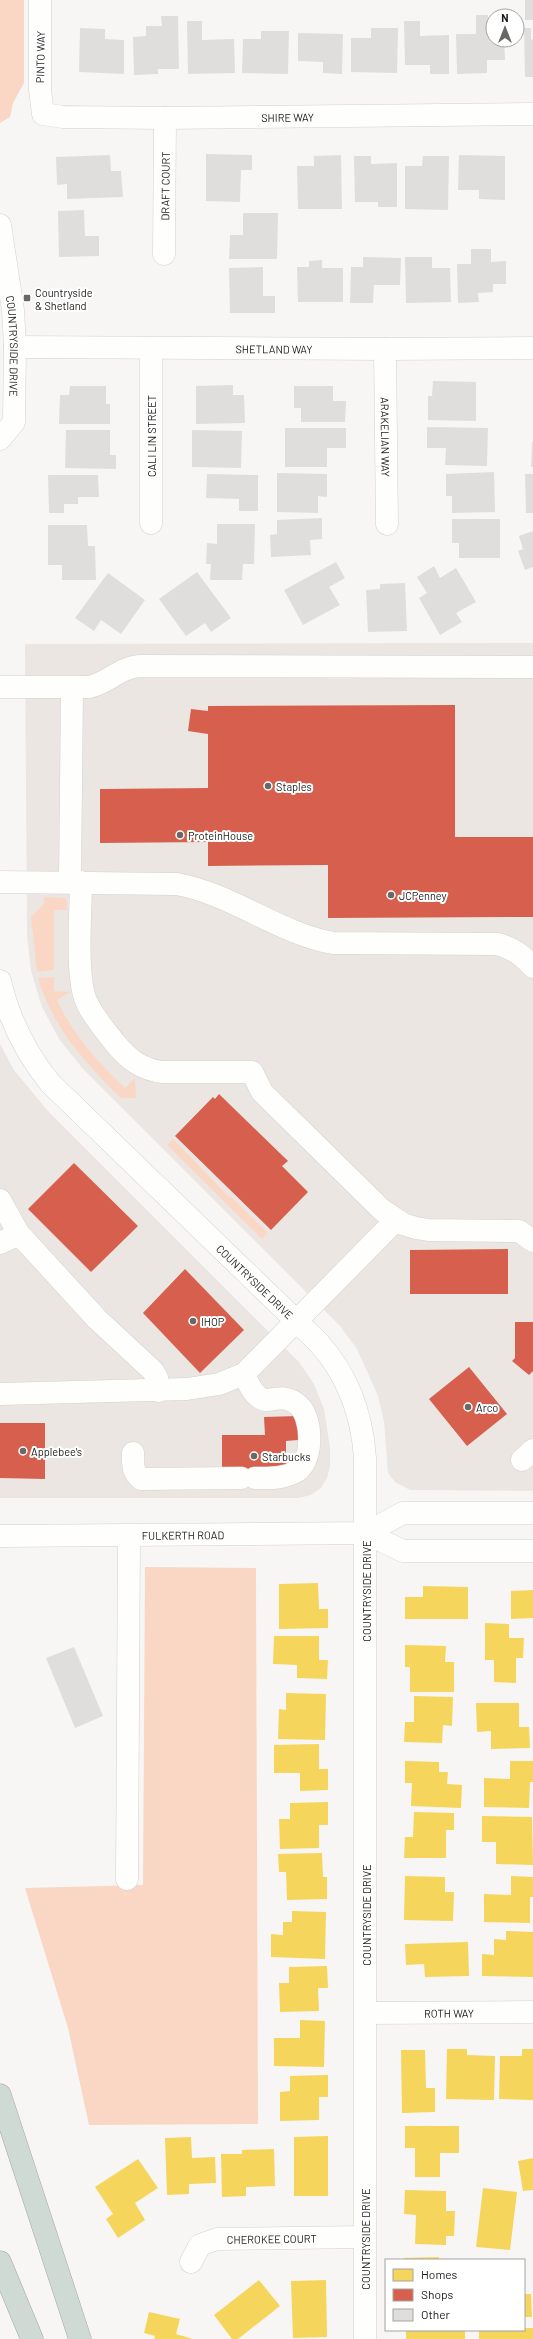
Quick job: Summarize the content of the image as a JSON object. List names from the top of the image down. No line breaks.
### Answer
{"streets":{"street":["PINTO WAY","SHIRE WAY","DRAFT COURT","COUNTRYSIDE DRIVE","SHETLAND WAY","CALI LIN STREET","ARAKELIAN WAY","FULKERTH ROAD","ROTH WAY","CHEROKEE COURT"]},"crossings":[["PINTO WAY","SHIRE WAY"],["SHIRE WAY","DRAFT COURT"],["COUNTRYSIDE DRIVE","SHETLAND WAY"],["COUNTRYSIDE DRIVE","FULKERTH ROAD"],["COUNTRYSIDE DRIVE","ROTH WAY"],["COUNTRYSIDE DRIVE","CHEROKEE COURT"],["SHETLAND WAY","CALI LIN STREET"],["SHETLAND WAY","ARAKELIAN WAY"]],"places":{"transit":["Countryside & Shetland"],"other":["Staples","ProteinHouse","JCPenney","IHOP","Arco","Applebee's","Starbucks"]},"legend":["Homes","Shops","Other"],"north":"top"}
